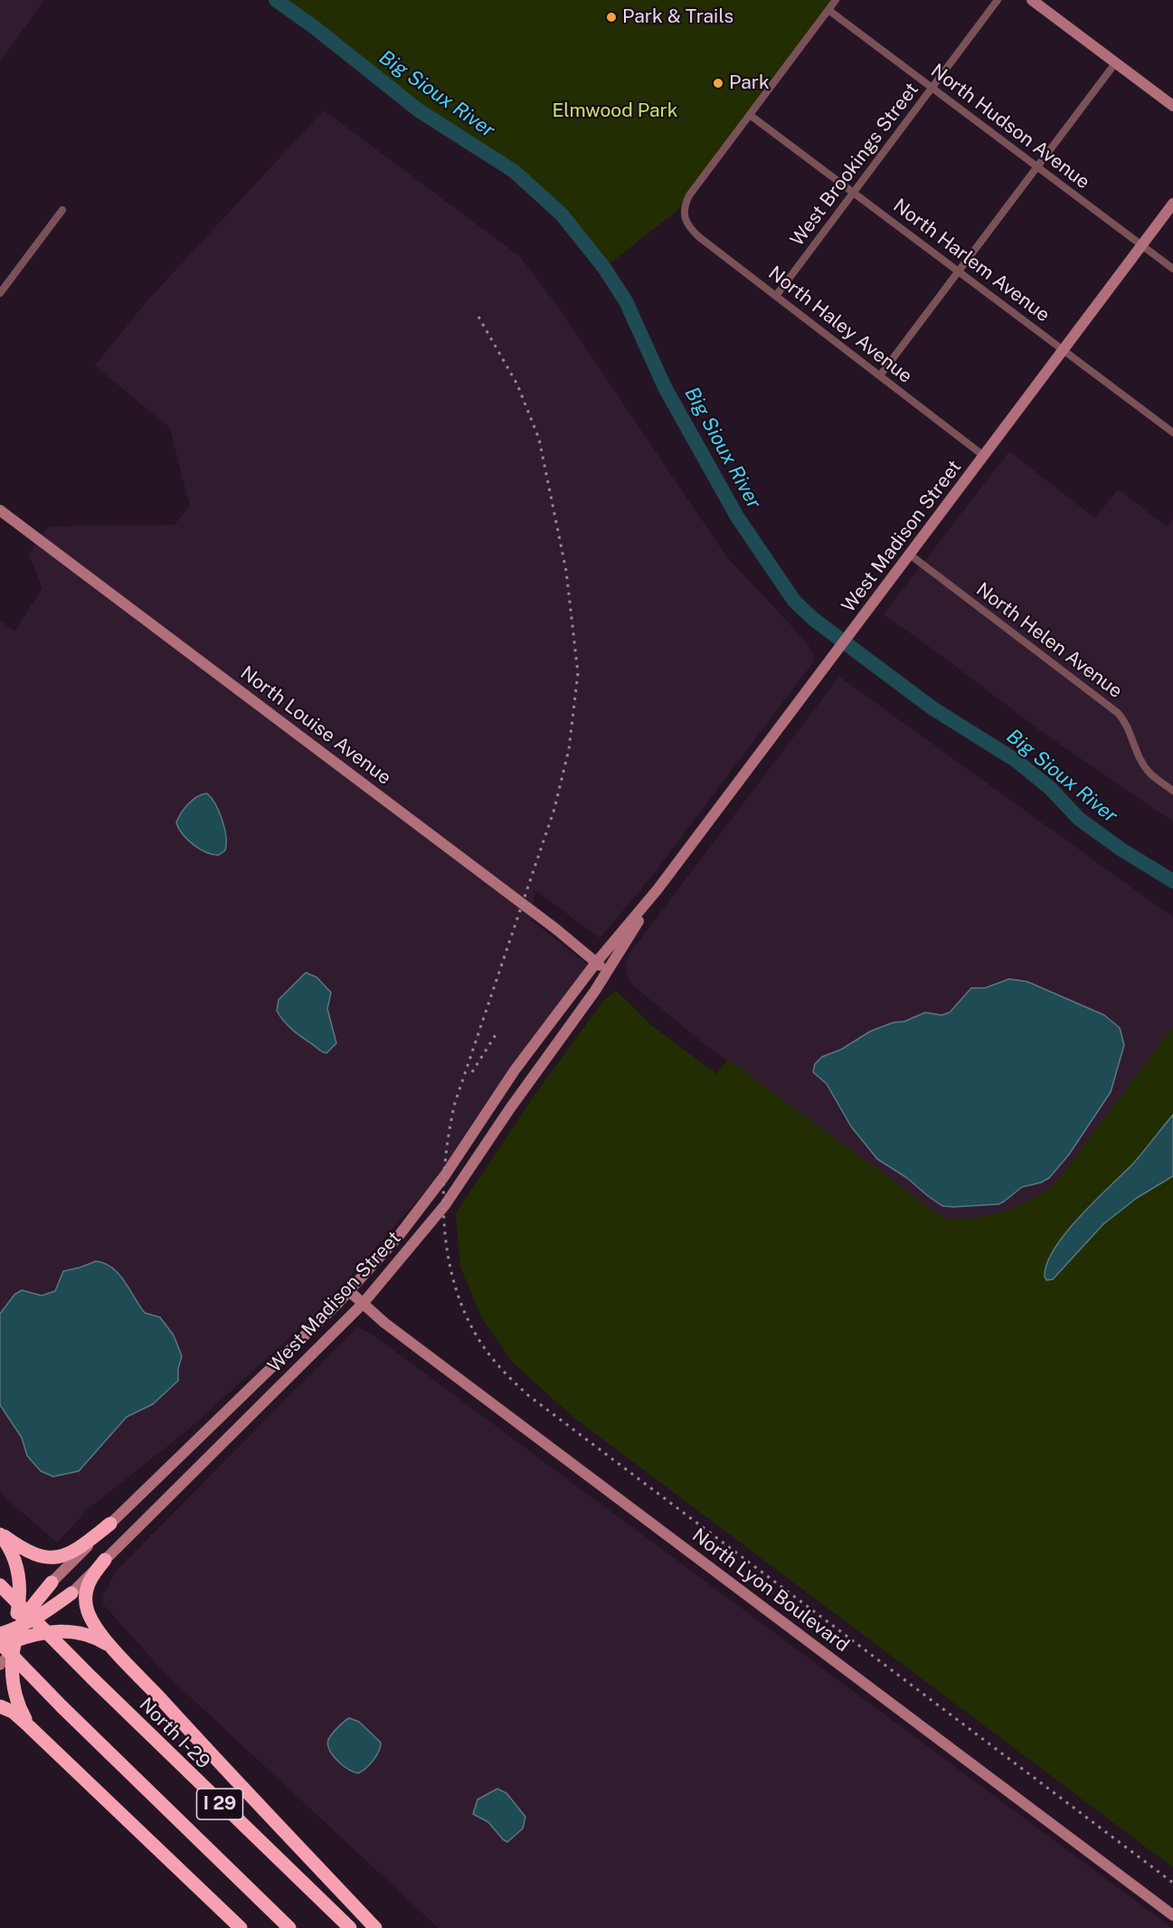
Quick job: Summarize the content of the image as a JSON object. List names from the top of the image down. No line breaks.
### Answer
{"streets":{"highway":["North I-29","I 29"],"main road":["West Madison Street","North Louise Avenue","North Lyon Boulevard"],"street":["North Hudson Avenue","West Brookings Street","North Harlem Avenue","North Haley Avenue","North Helen Avenue"]},"crossings":[["North Hudson Avenue","West Brookings Street"],["North Hudson Avenue","West Madison Street"],["West Brookings Street","North Harlem Avenue"],["West Brookings Street","North Haley Avenue"],["North Harlem Avenue","North Haley Avenue"],["North Harlem Avenue","West Madison Street"],["North Haley Avenue","West Madison Street"],["West Madison Street","North Helen Avenue"],["West Madison Street","North Louise Avenue"],["West Madison Street","North Lyon Boulevard"]],"water":["Big Sioux River"],"parks":["Elmwood Park"],"places":["Park & Trails","Park"]}
